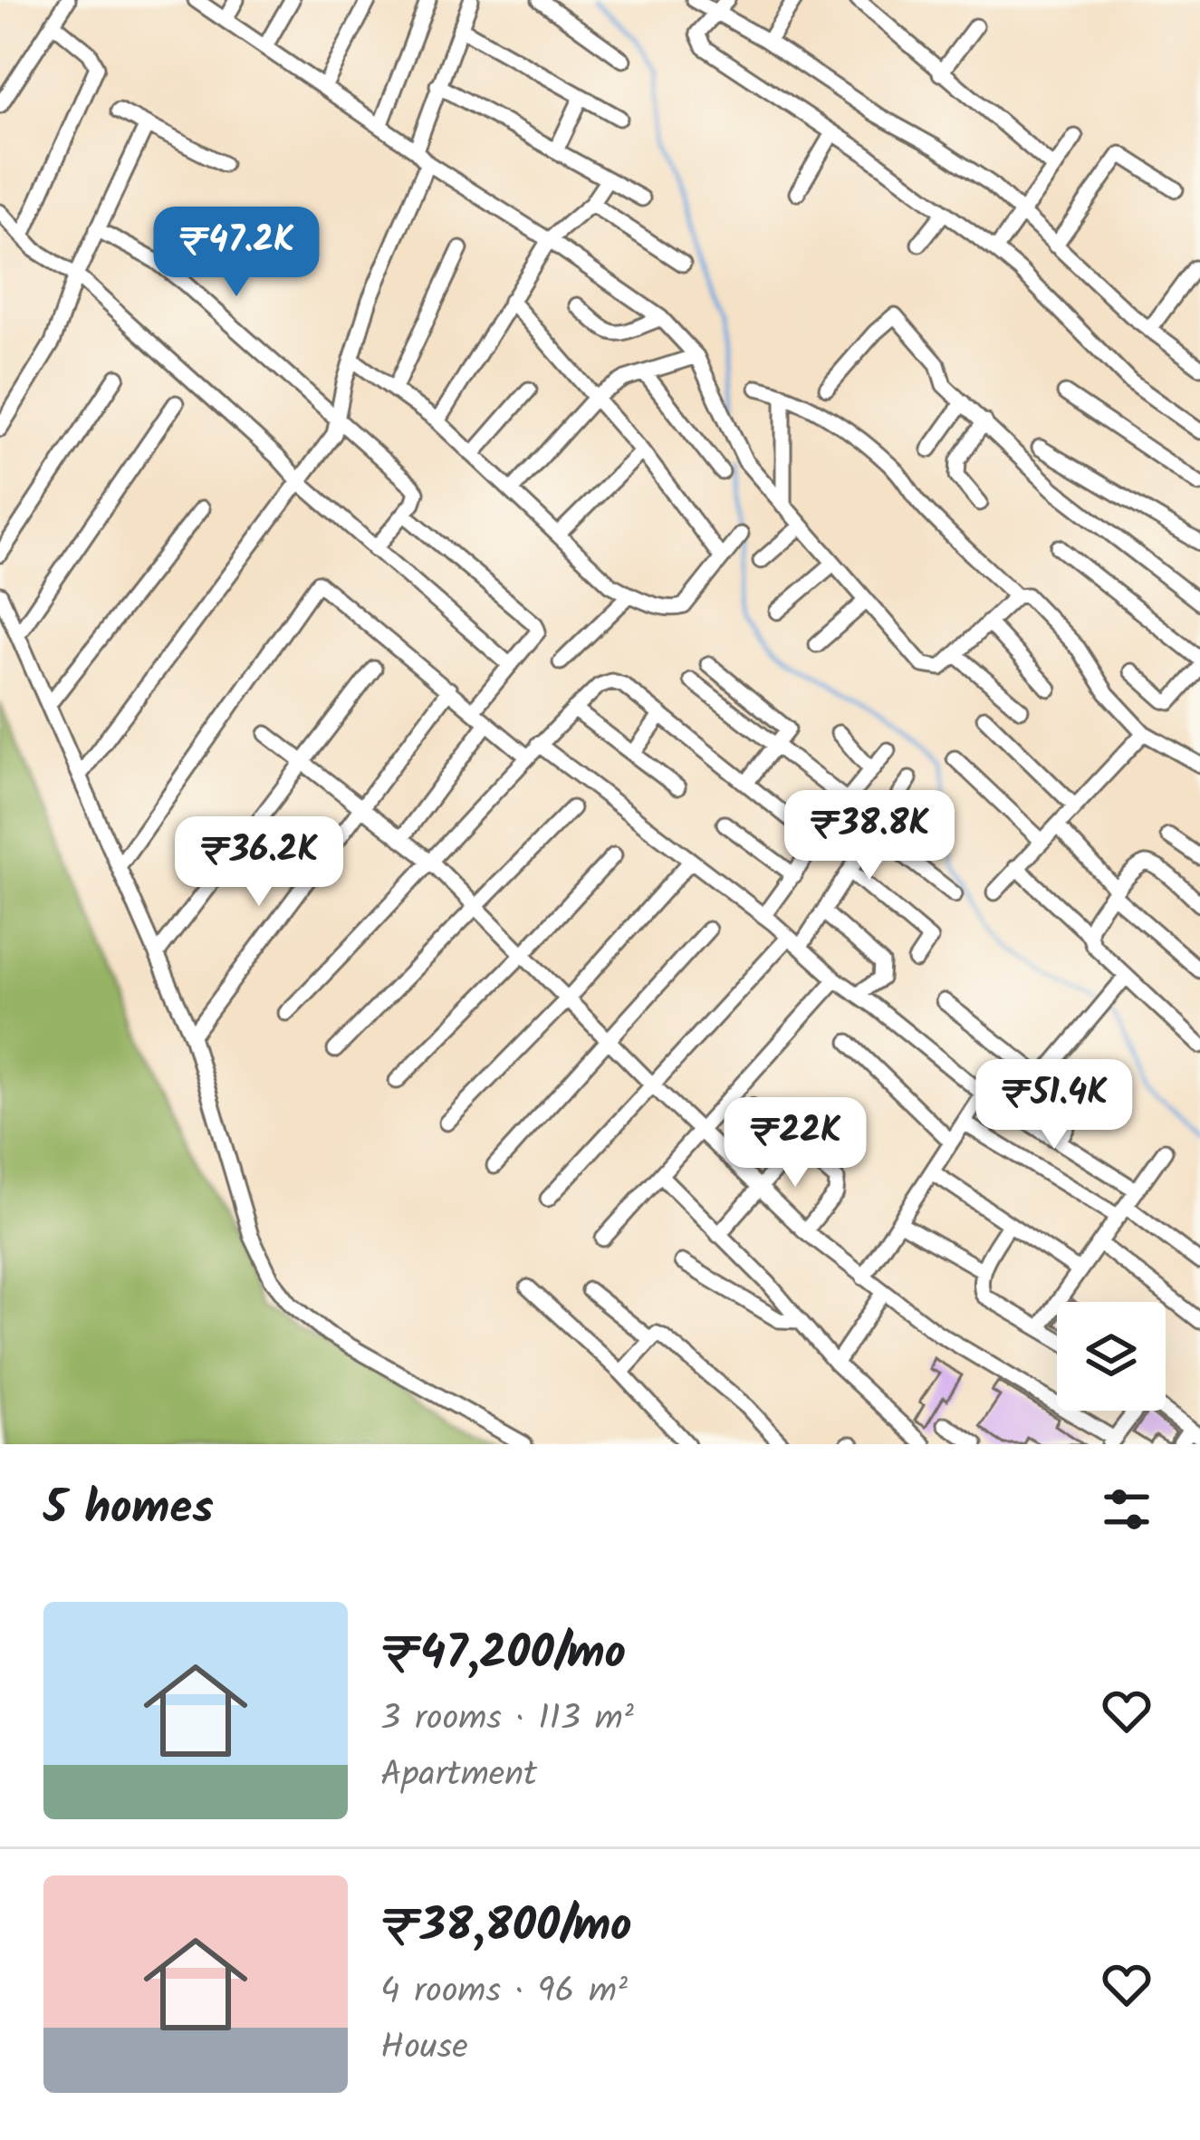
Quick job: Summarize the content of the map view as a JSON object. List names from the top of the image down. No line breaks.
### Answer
{"page":{"price":["₹47.2K","₹38.8K","₹36.2K","₹51.4K","₹22K"],"heading":"5 homes","list":[{"name":"₹47,200/mo","note":"3 rooms · 113 m² · Apartment"},{"name":"₹38,800/mo","note":"4 rooms · 96 m² · House"}]}}
